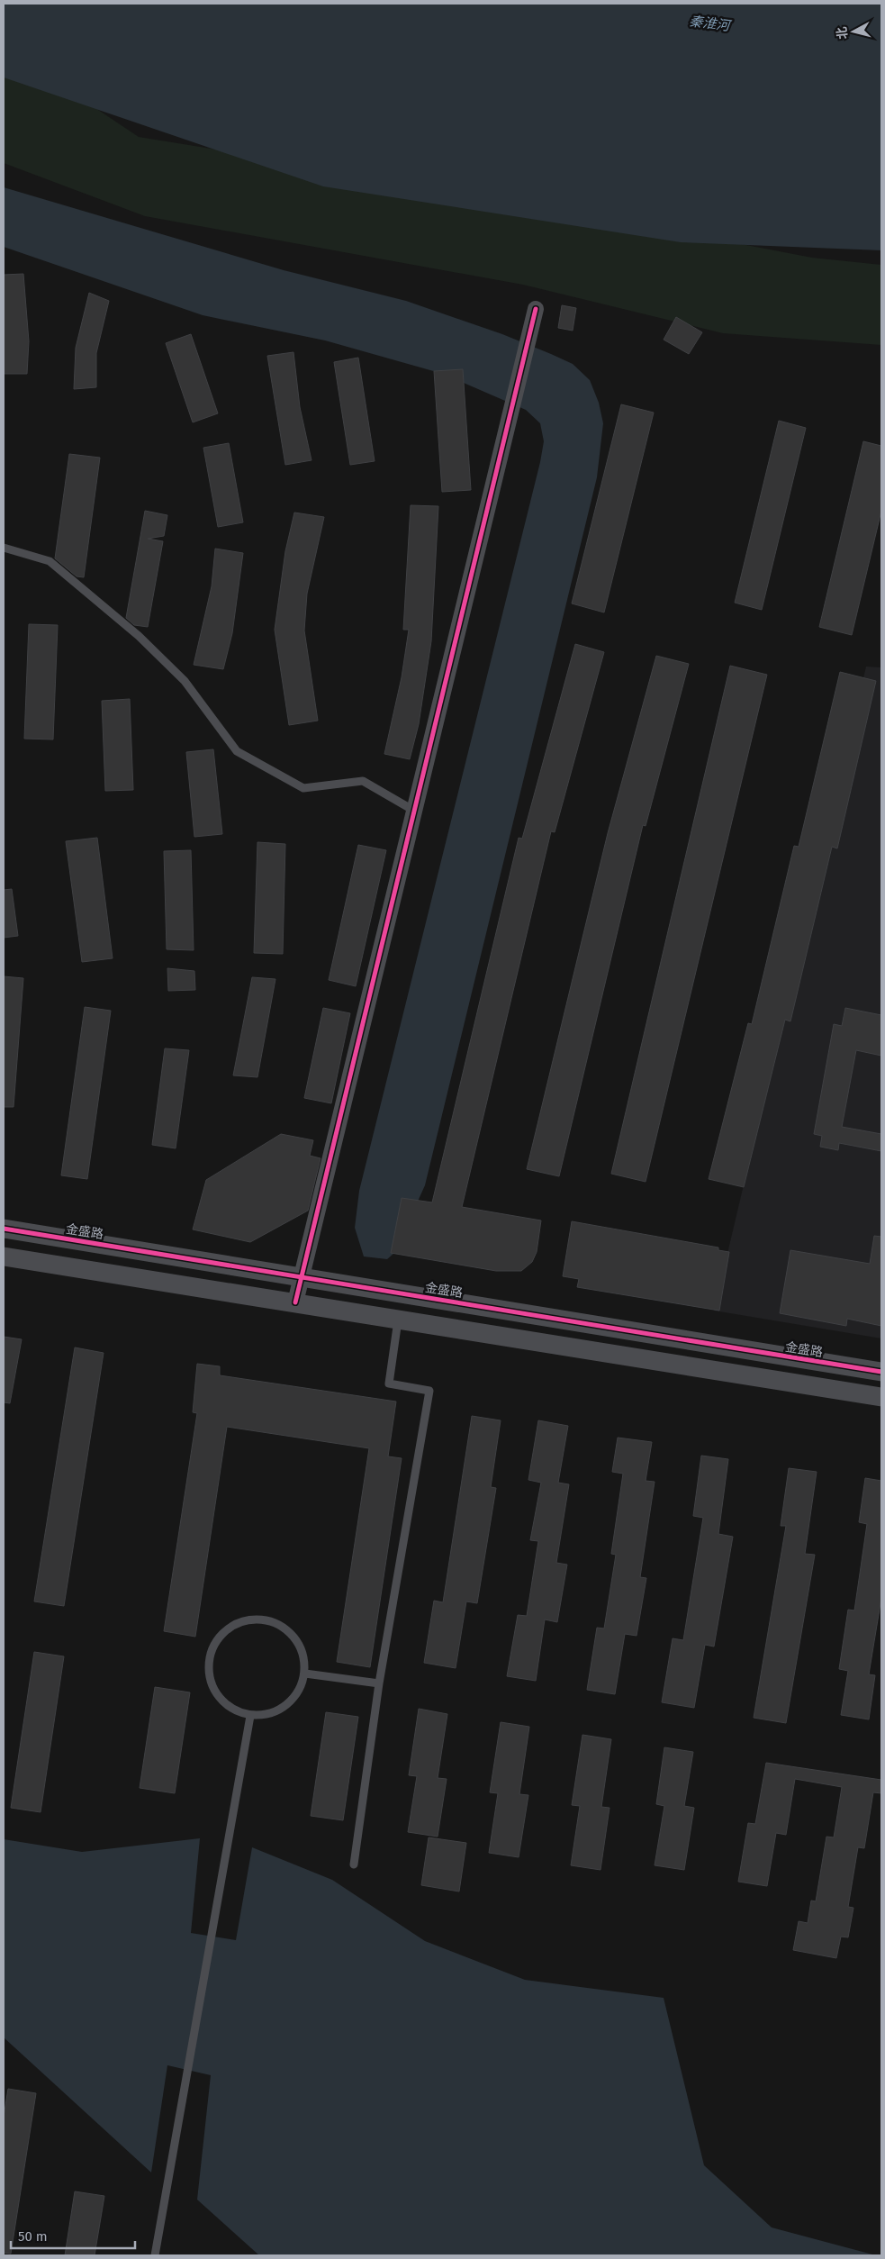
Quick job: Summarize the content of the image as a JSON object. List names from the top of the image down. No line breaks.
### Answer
{"streets":{"street":["金盛路"]},"water":["秦淮河"],"scale_bar":"50 m","north":"left"}
